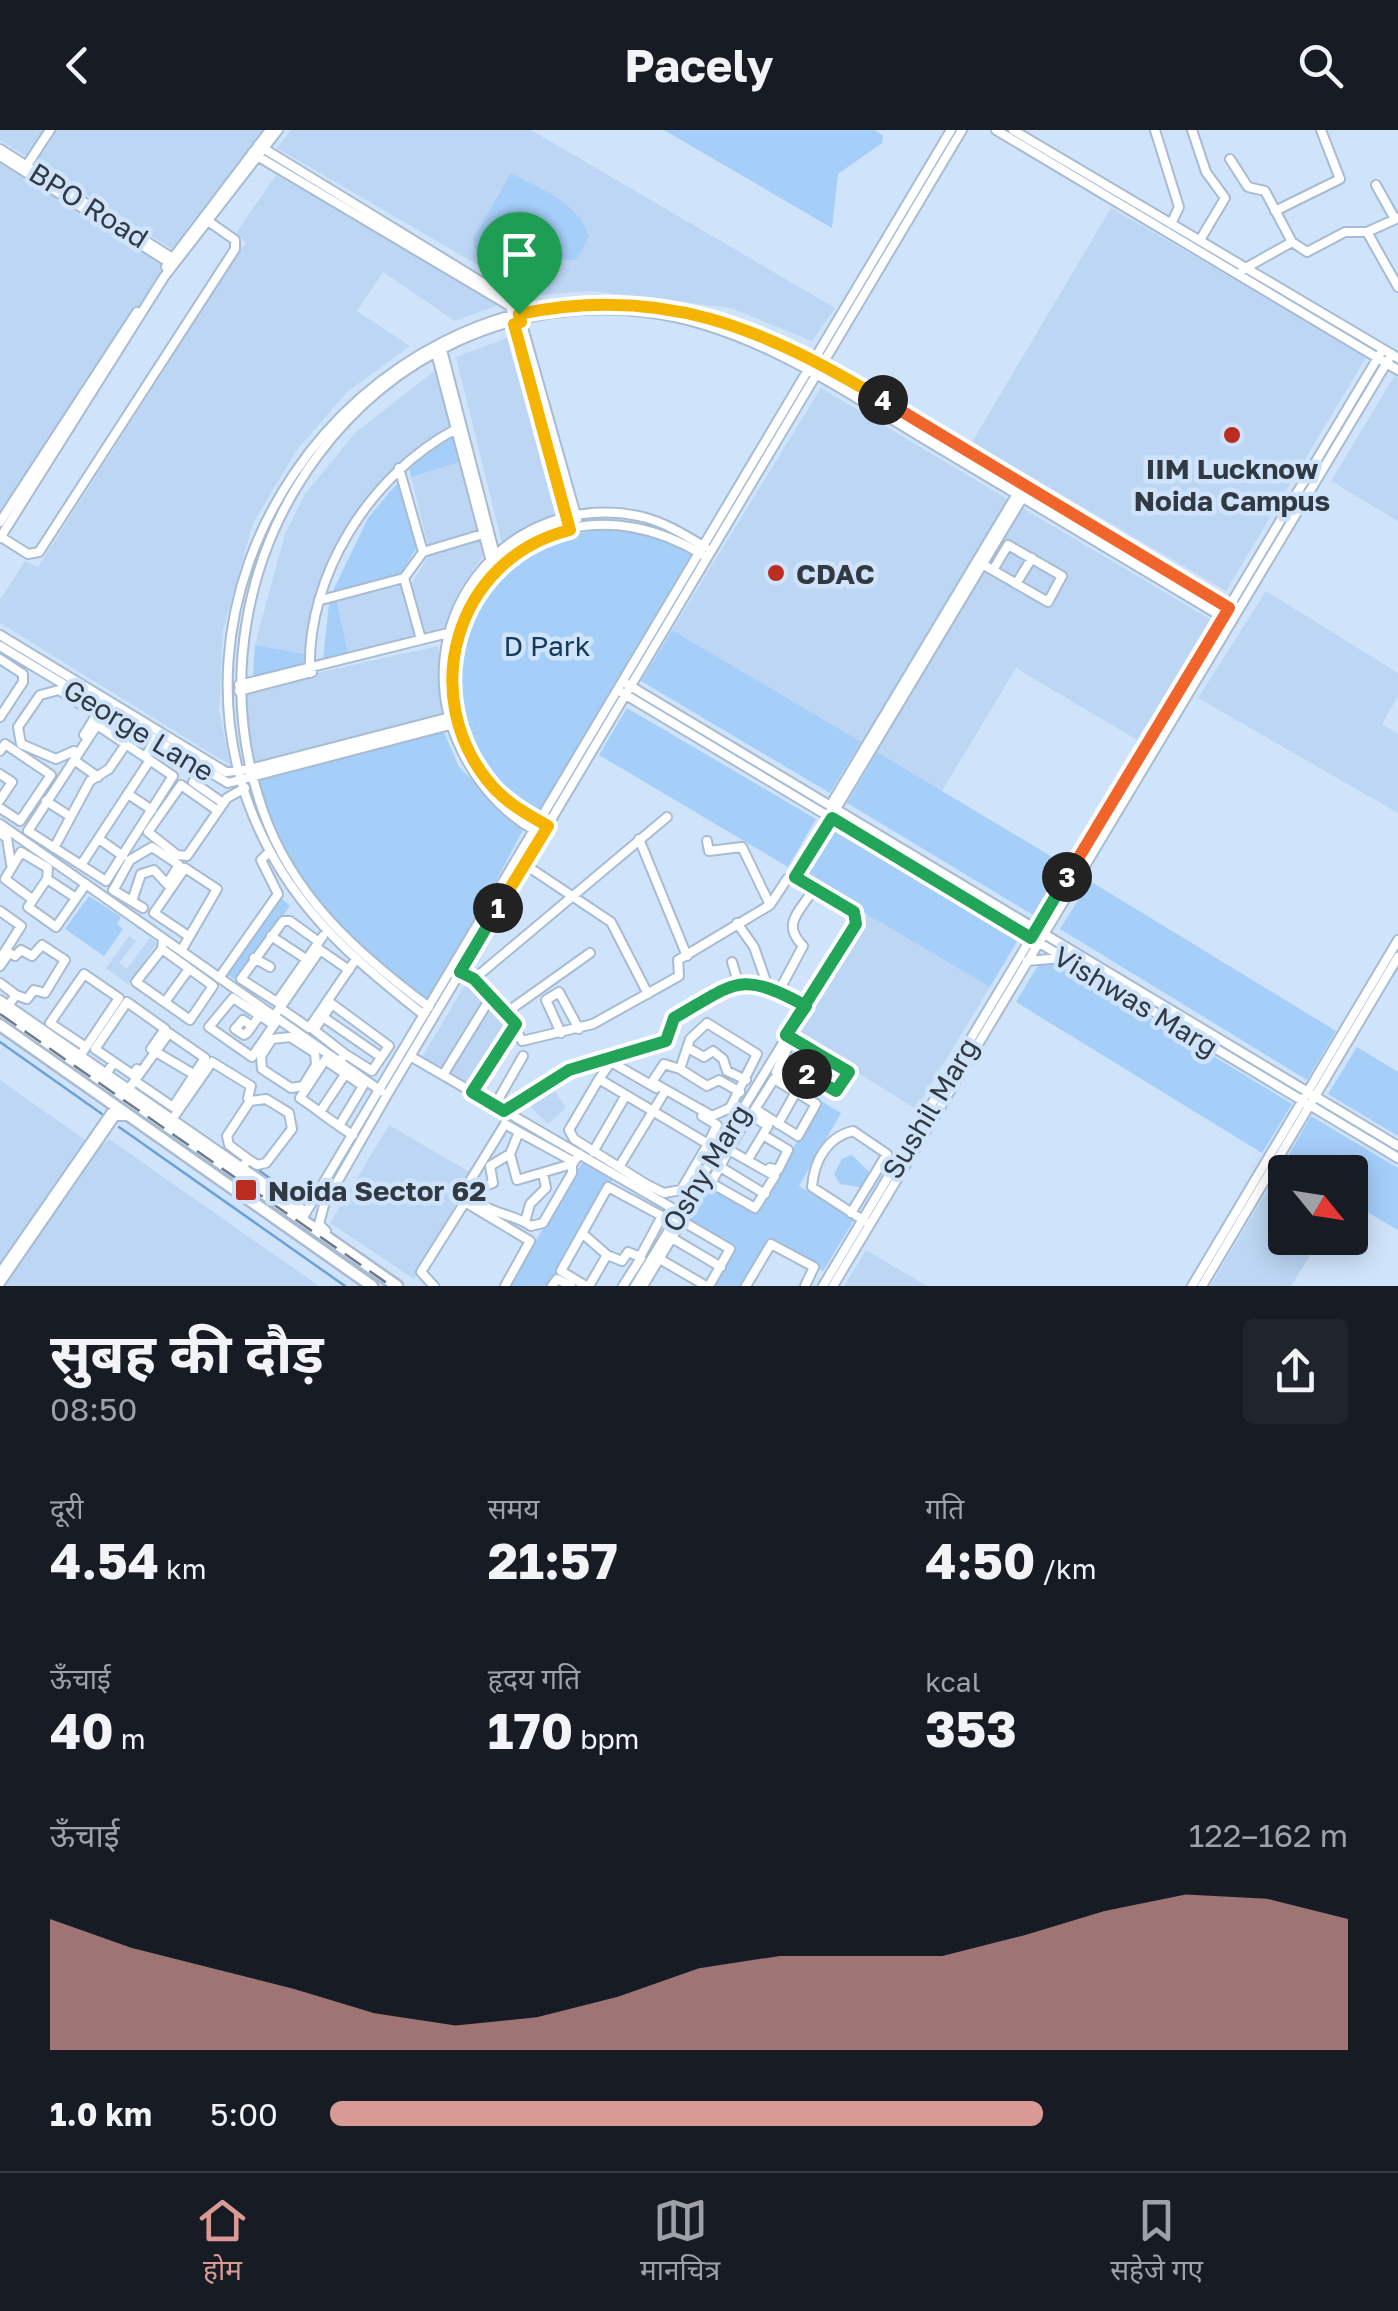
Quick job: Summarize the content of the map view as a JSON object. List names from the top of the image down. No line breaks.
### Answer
{"streets":{"street":["BPO Road","George Lane","Vishwas Marg","Sushil Marg","Oshy Marg"]},"crossings":[["Vishwas Marg","Sushil Marg"]],"parks":["D Park"],"places":{"other":["IIM Lucknow Noida Campus","CDAC"],"transit":["Noida Sector 62"]},"north":"bottom right","page":{"header":"Pacely","pins":["4","3","1","2"],"heading":["सुबह की दौड़","08:50"],"stats":[["दूरी","4.54 km"],["समय","21:57"],["गति","4:50 /km"],["ऊँचाई","40 m"],["हृदय गति","170 bpm"],["kcal","353"]],"chart":["ऊँचाई","122–162 m"],"list":[{"name":"1.0 km","note":"5:00"}],"tabs":["होम","मानचित्र","सहेजे गए"]}}
